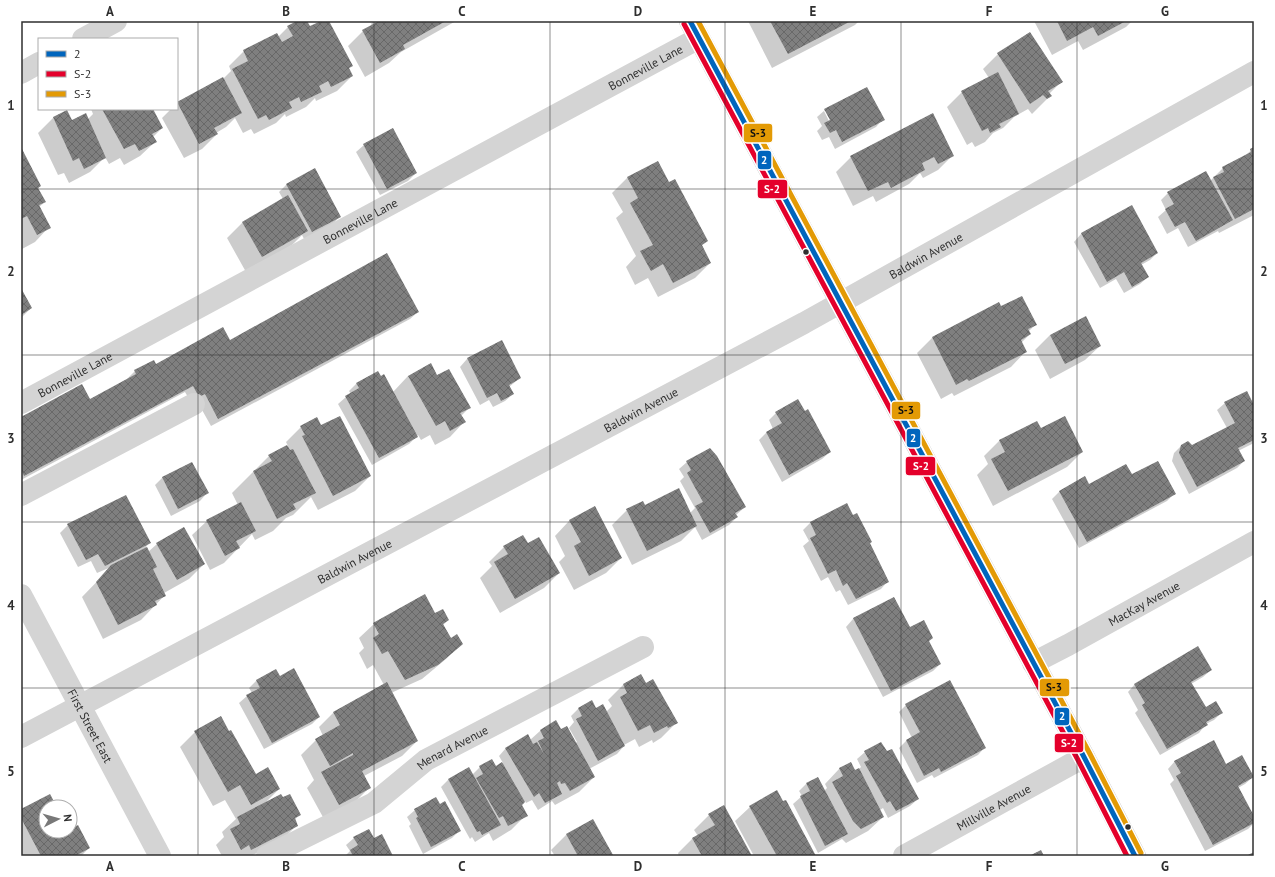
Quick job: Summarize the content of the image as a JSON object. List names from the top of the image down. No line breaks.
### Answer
{"streets":{"street":["Bonneville Lane","Baldwin Avenue","MacKay Avenue","First Street East","Menard Avenue","Millville Avenue"]},"crossings":[["Baldwin Avenue","First Street East"]],"lines":["transit line 2","transit line S-3","transit line S-2"],"legend":["2","S-2","S-3"],"north":"right","grid":{"columns":["A","B","C","D","E","F","G"],"rows":["1","2","3","4","5"]}}
